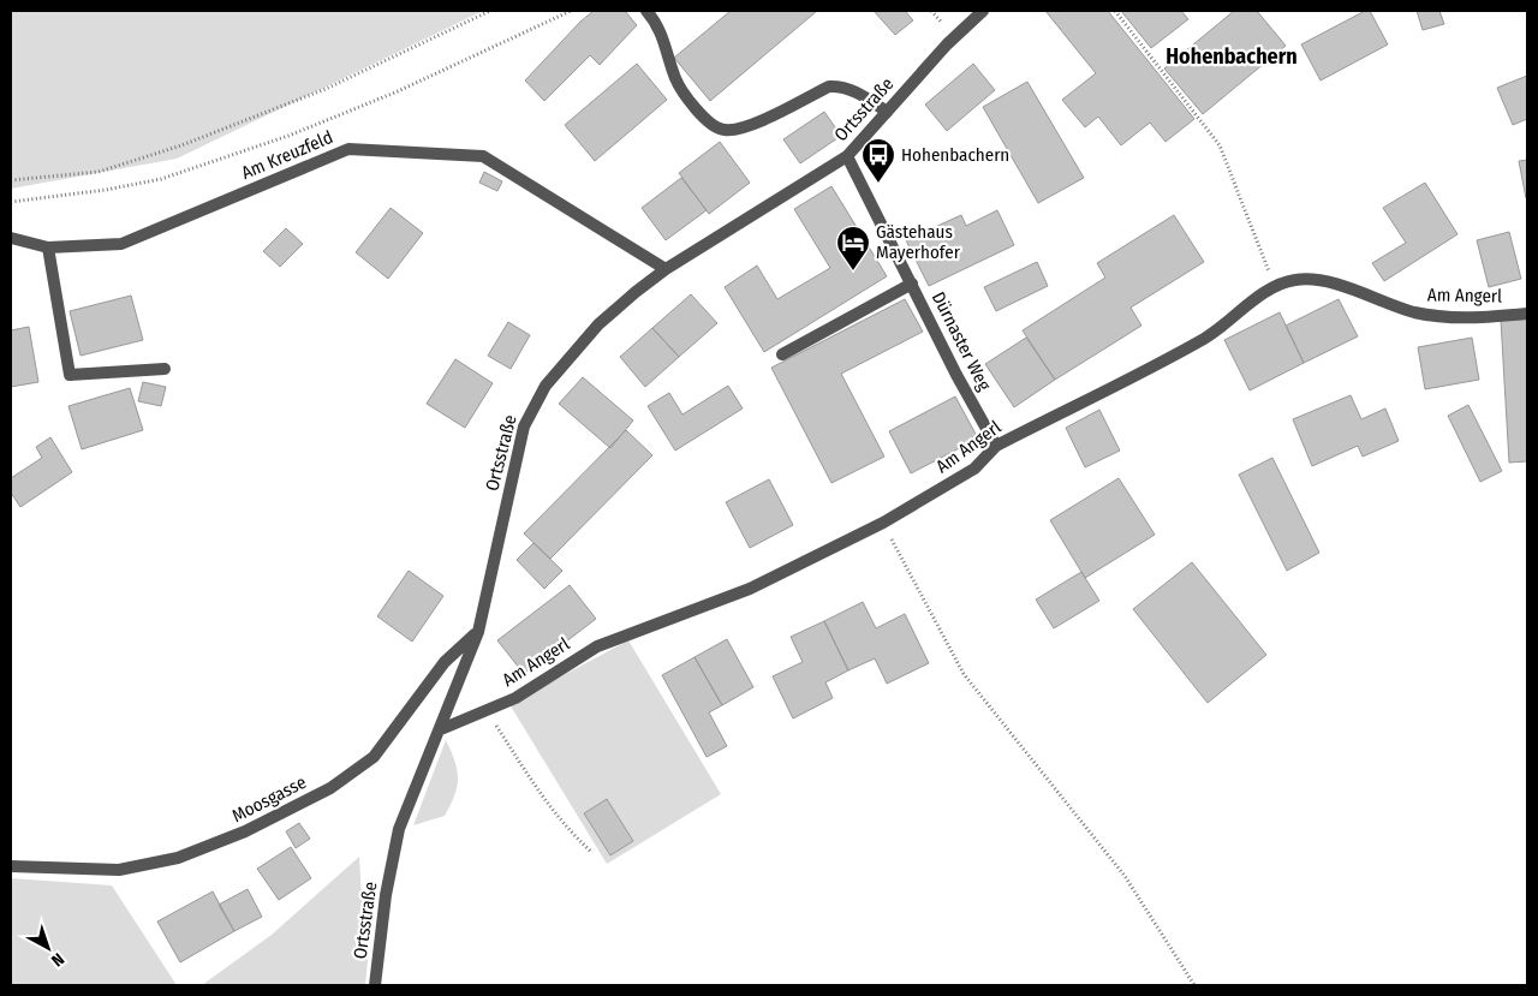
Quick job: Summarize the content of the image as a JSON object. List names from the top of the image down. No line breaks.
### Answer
{"streets":{"street":["Ortsstraße","Am Kreuzfeld","Am Angerl","Dürnaster Weg","Moosgasse"]},"crossings":[["Ortsstraße","Am Kreuzfeld"],["Ortsstraße","Am Angerl"],["Ortsstraße","Dürnaster Weg"],["Ortsstraße","Moosgasse"],["Am Angerl","Dürnaster Weg"]],"districts":["Hohenbachern"],"places":{"bus stop":["Hohenbachern"],"hotel":["Gästehaus Mayerhofer"]},"north":"bottom right"}
